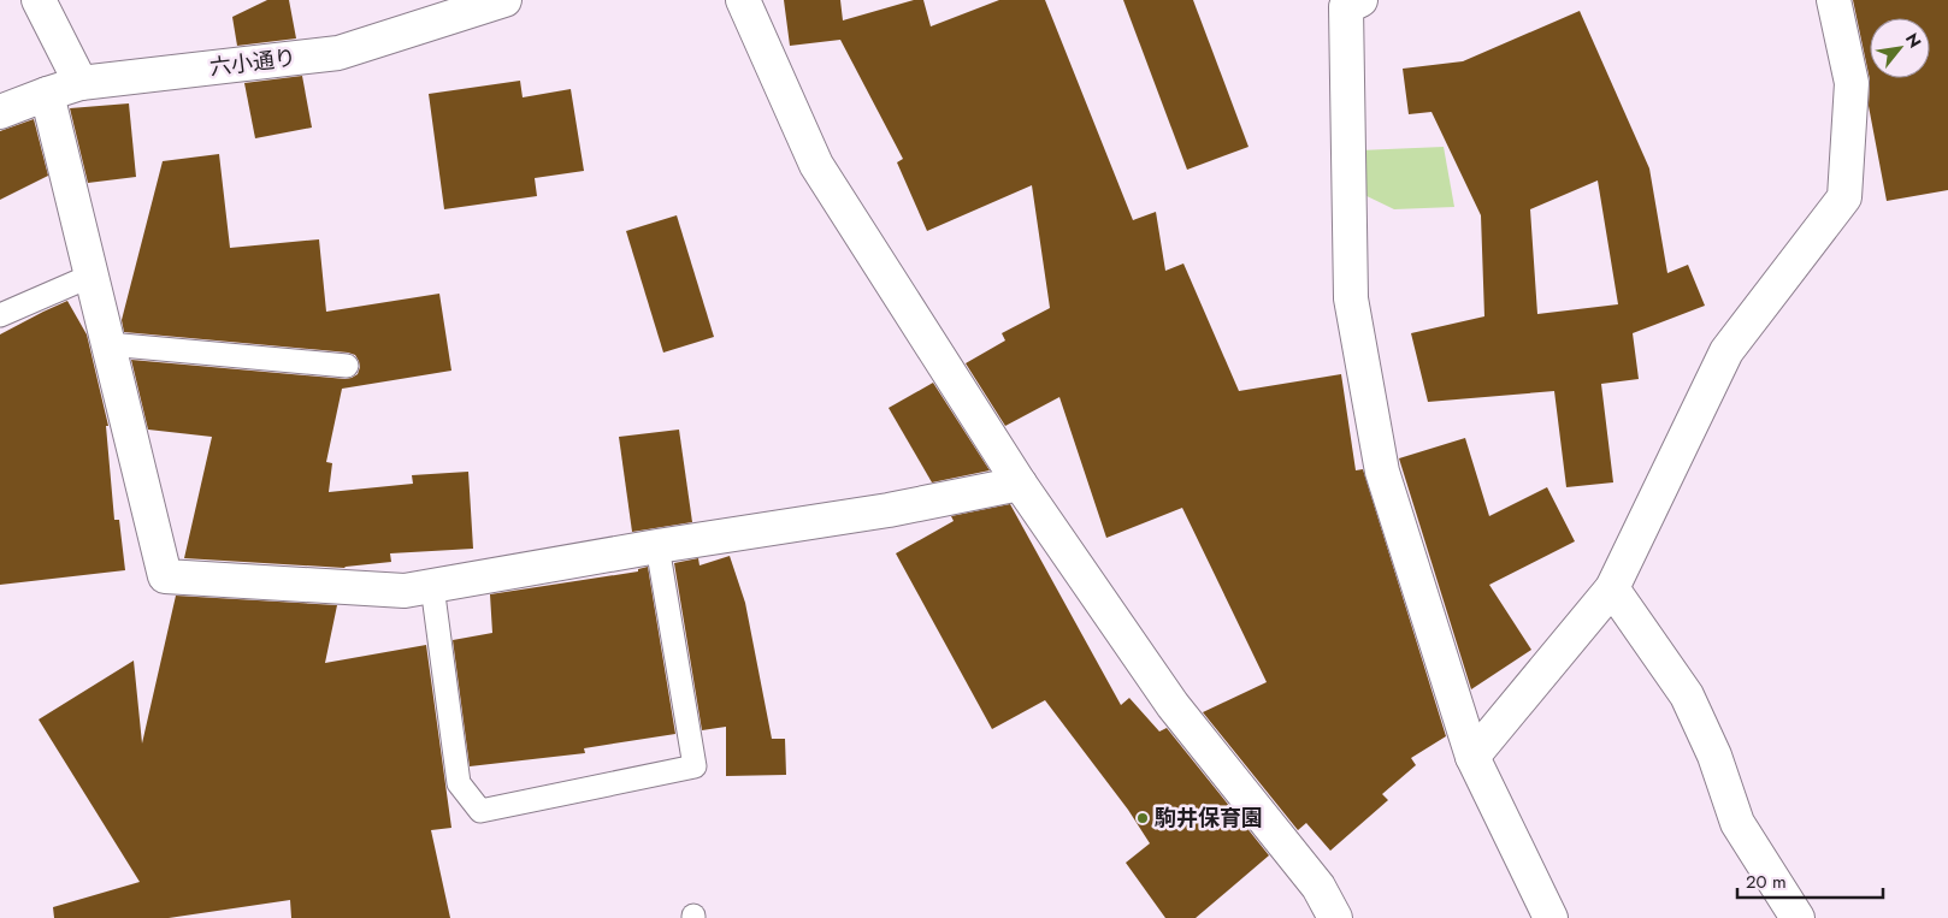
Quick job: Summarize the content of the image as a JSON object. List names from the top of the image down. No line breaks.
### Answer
{"streets":{"street":["六小通り"]},"places":["駒井保育園"],"scale_bar":"20 m","north":"top right"}
